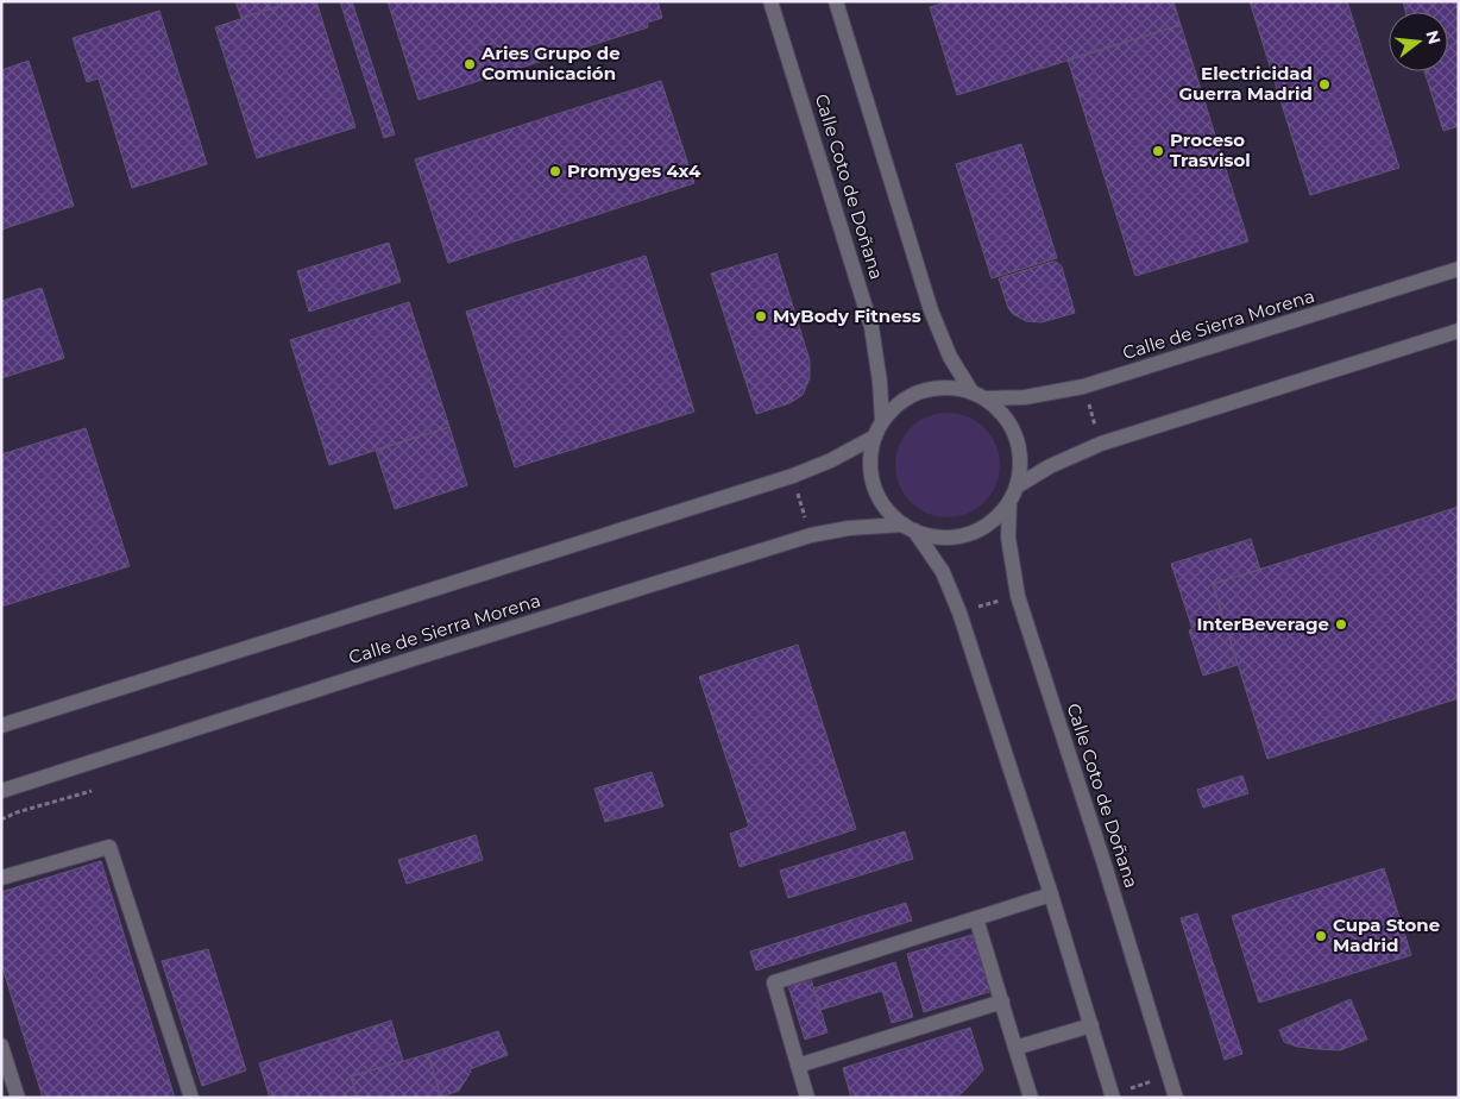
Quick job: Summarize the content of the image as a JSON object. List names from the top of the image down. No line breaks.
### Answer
{"streets":{"street":["Calle Coto de Doñana","Calle de Sierra Morena"]},"crossings":[["Calle Coto de Doñana","Calle de Sierra Morena"]],"places":["Aries Grupo de Comunicación","Electricidad Guerra Madrid","Proceso Trasvisol","Promyges 4x4","MyBody Fitness","InterBeverage","Cupa Stone Madrid"],"north":"right"}
